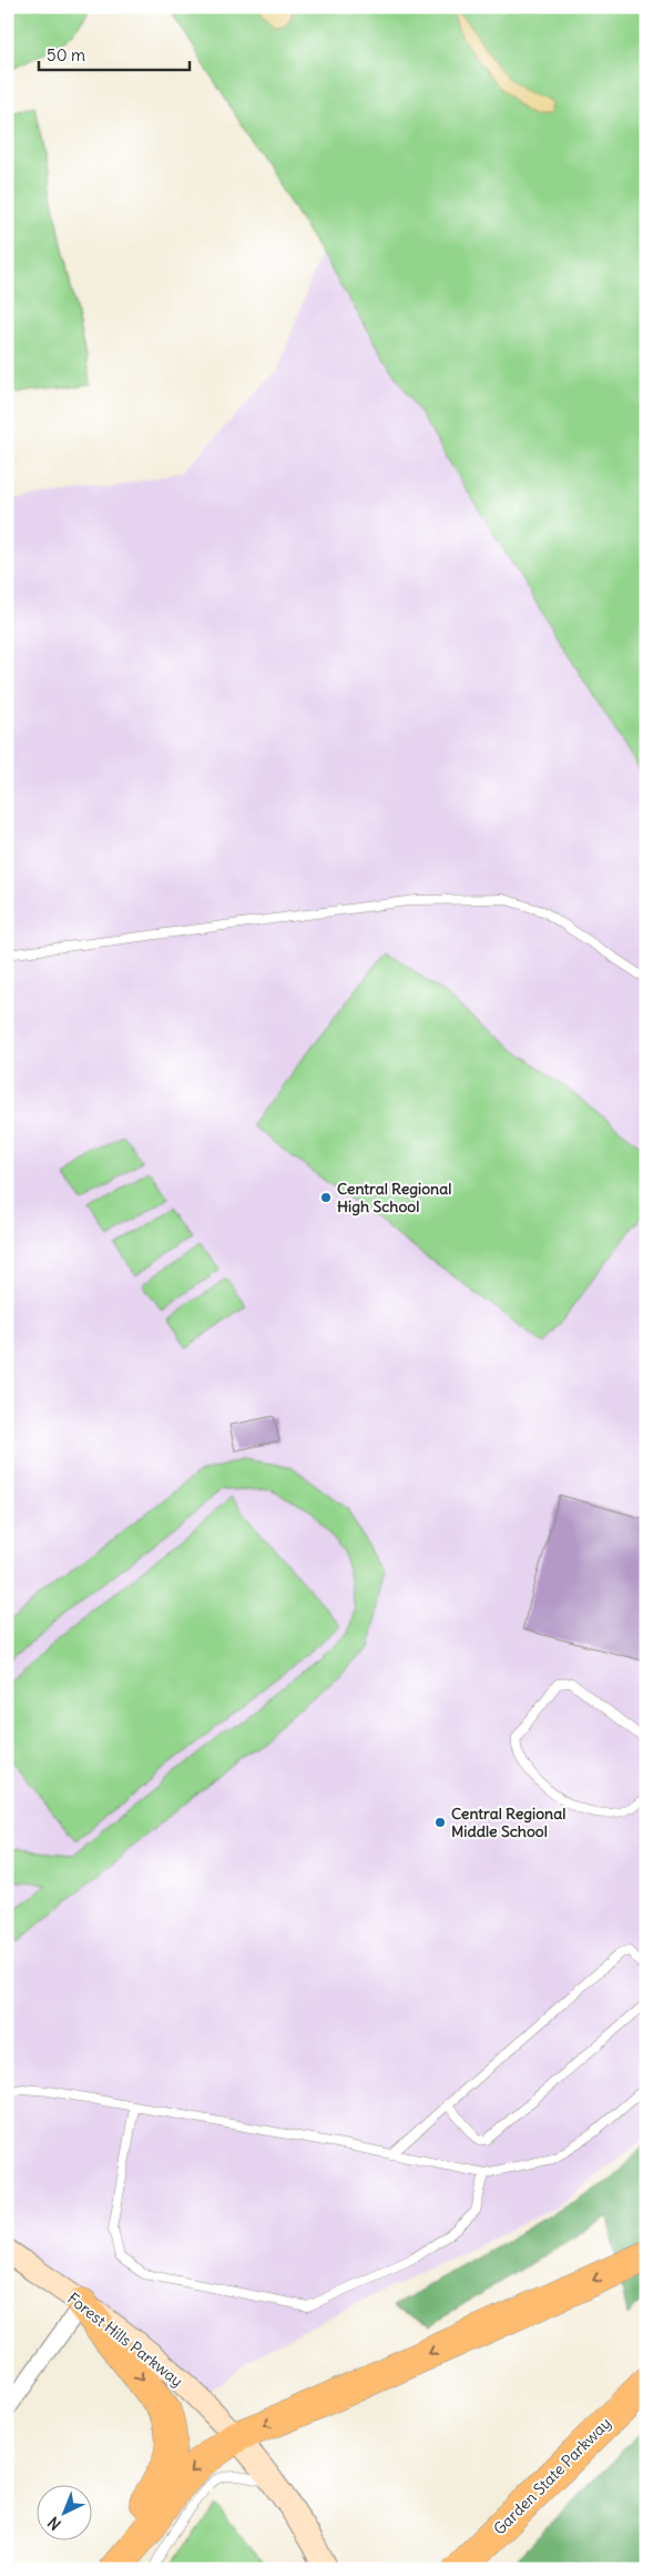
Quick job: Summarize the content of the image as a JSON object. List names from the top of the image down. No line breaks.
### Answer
{"streets":{"highway":["Garden State Parkway"],"main road":["Forest Hills Parkway"]},"places":["Central Regional High School","Central Regional Middle School"],"scale_bar":"50 m","north":"bottom left"}
